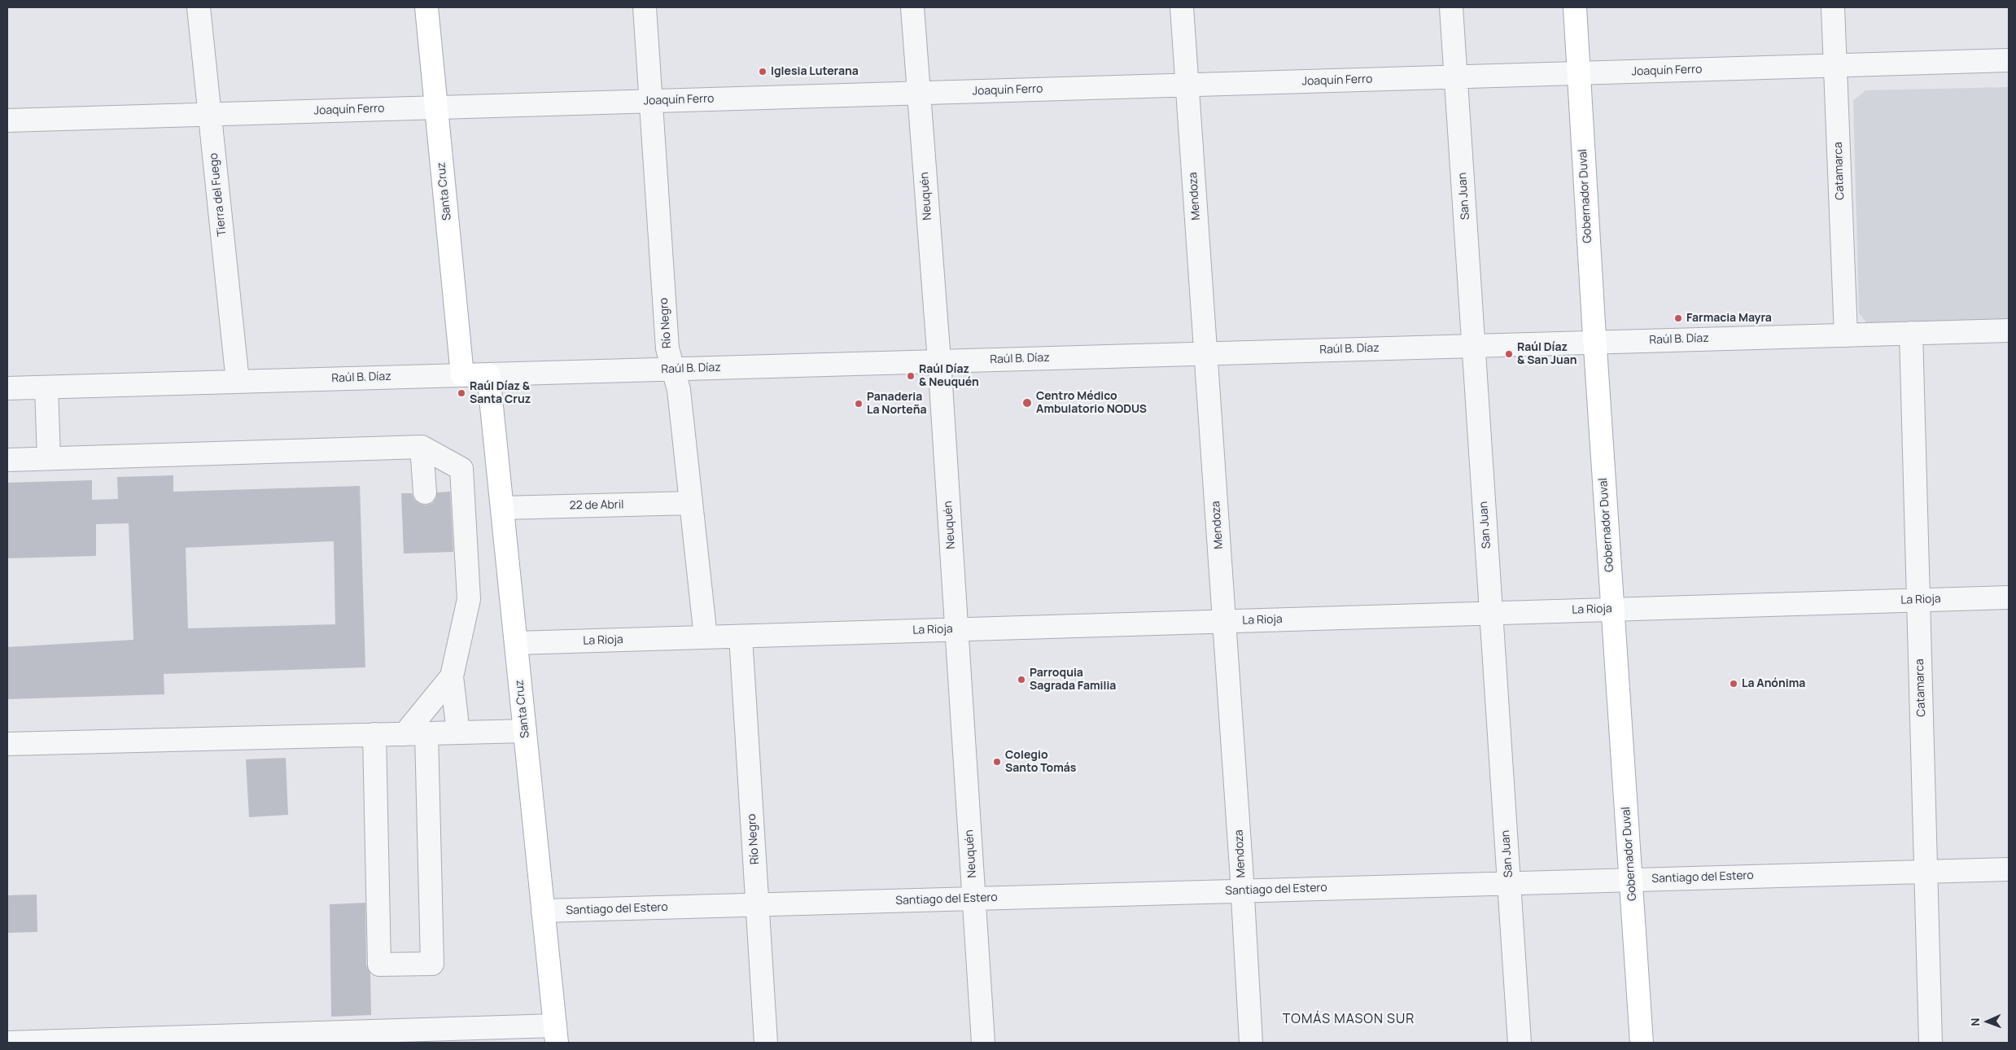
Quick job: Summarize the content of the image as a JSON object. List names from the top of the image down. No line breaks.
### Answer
{"streets":{"main road":["Santa Cruz","Gobernador Duval","Raúl B. Díaz"],"street":["Joaquín Ferro","Catamarca","Tierra del Fuego","Neuquén","Mendoza","San Juan","Río Negro","22 de Abril","La Rioja","Santiago del Estero"]},"crossings":[["Joaquín Ferro","Catamarca"],["Joaquín Ferro","Santa Cruz"],["Joaquín Ferro","Tierra del Fuego"],["Joaquín Ferro","Neuquén"],["Joaquín Ferro","Mendoza"],["Joaquín Ferro","San Juan"],["Joaquín Ferro","Gobernador Duval"],["Joaquín Ferro","Río Negro"],["Catamarca","Raúl B. Díaz"],["Catamarca","La Rioja"],["Catamarca","Santiago del Estero"],["Santa Cruz","Raúl B. Díaz"],["Santa Cruz","22 de Abril"],["Santa Cruz","La Rioja"],["Santa Cruz","Santiago del Estero"],["Tierra del Fuego","Raúl B. Díaz"],["Neuquén","Raúl B. Díaz"],["Neuquén","La Rioja"],["Neuquén","Santiago del Estero"],["Mendoza","Raúl B. Díaz"],["Mendoza","La Rioja"],["Mendoza","Santiago del Estero"],["San Juan","Raúl B. Díaz"],["San Juan","La Rioja"],["San Juan","Santiago del Estero"],["Gobernador Duval","Raúl B. Díaz"],["Gobernador Duval","La Rioja"],["Gobernador Duval","Santiago del Estero"],["Río Negro","Raúl B. Díaz"],["Río Negro","22 de Abril"],["Río Negro","La Rioja"],["Río Negro","Santiago del Estero"]],"districts":["TOMÁS MASON SUR"],"places":["Iglesia Luterana","Farmacia Mayra","Raúl Díaz & San Juan","Raúl Díaz & Neuquén","Raúl Díaz & Santa Cruz","Centro Médico Ambulatorio NODUS","Panaderia La Norteña","Parroquia Sagrada Familia","La Anónima","Colegio Santo Tomás"],"north":"left"}
